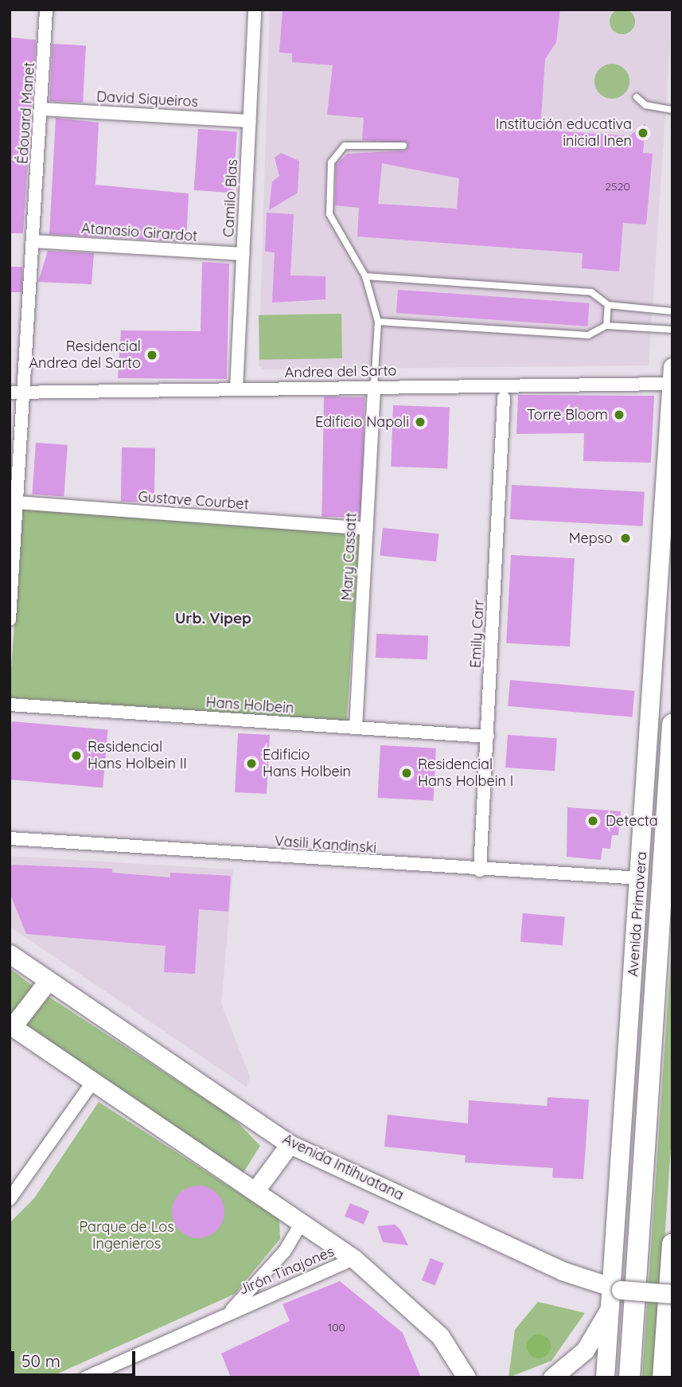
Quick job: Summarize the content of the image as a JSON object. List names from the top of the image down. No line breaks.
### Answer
{"streets":{"main road":["Avenida Primavera","Avenida Intihuatana"],"street":["David Siqueiros","Édouard Manet","Camilo Blas","Atanasio Girardot","Andrea del Sarto","Gustave Courbet","Mary Cassatt","Emily Carr","Hans Holbein","Vasili Kandinski","Jirón Tinajones"]},"crossings":[["David Siqueiros","Édouard Manet"],["David Siqueiros","Camilo Blas"],["Édouard Manet","Atanasio Girardot"],["Édouard Manet","Andrea del Sarto"],["Édouard Manet","Gustave Courbet"],["Camilo Blas","Atanasio Girardot"],["Camilo Blas","Andrea del Sarto"],["Andrea del Sarto","Mary Cassatt"],["Andrea del Sarto","Avenida Primavera"],["Gustave Courbet","Mary Cassatt"],["Mary Cassatt","Hans Holbein"],["Emily Carr","Hans Holbein"],["Emily Carr","Vasili Kandinski"],["Vasili Kandinski","Avenida Primavera"],["Avenida Primavera","Avenida Intihuatana"]],"districts":["Urb. Vipep"],"parks":["Parque de Los Ingenieros"],"places":["Institución educativa inicial Inen","Residencial Andrea del Sarto","Torre Bloom","Edificio Napoli","Mepso","Residencial Hans Holbein II","Edificio Hans Holbein","Residencial Hans Holbein I","Detecta"],"house_numbers":["2520","100"],"scale_bar":"50 m"}
